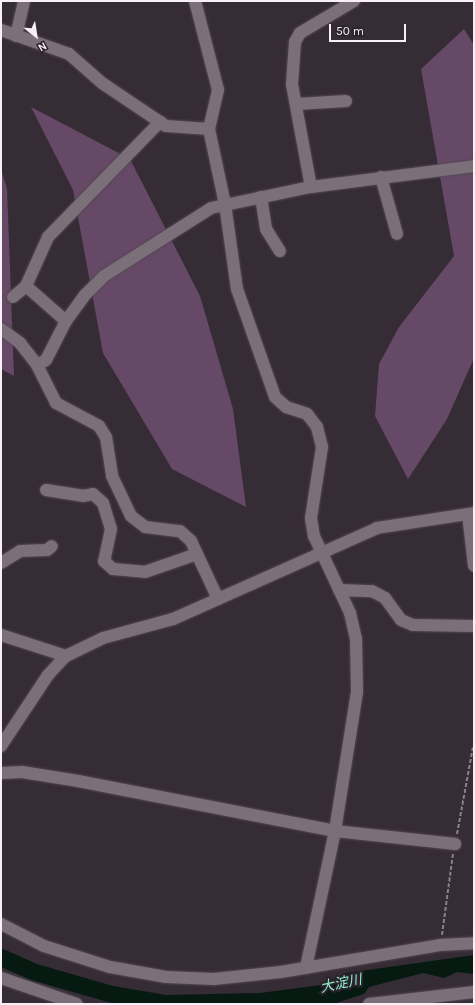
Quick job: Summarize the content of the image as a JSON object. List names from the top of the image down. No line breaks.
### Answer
{"water":["大淀川"],"scale_bar":"50 m","north":"bottom right"}
